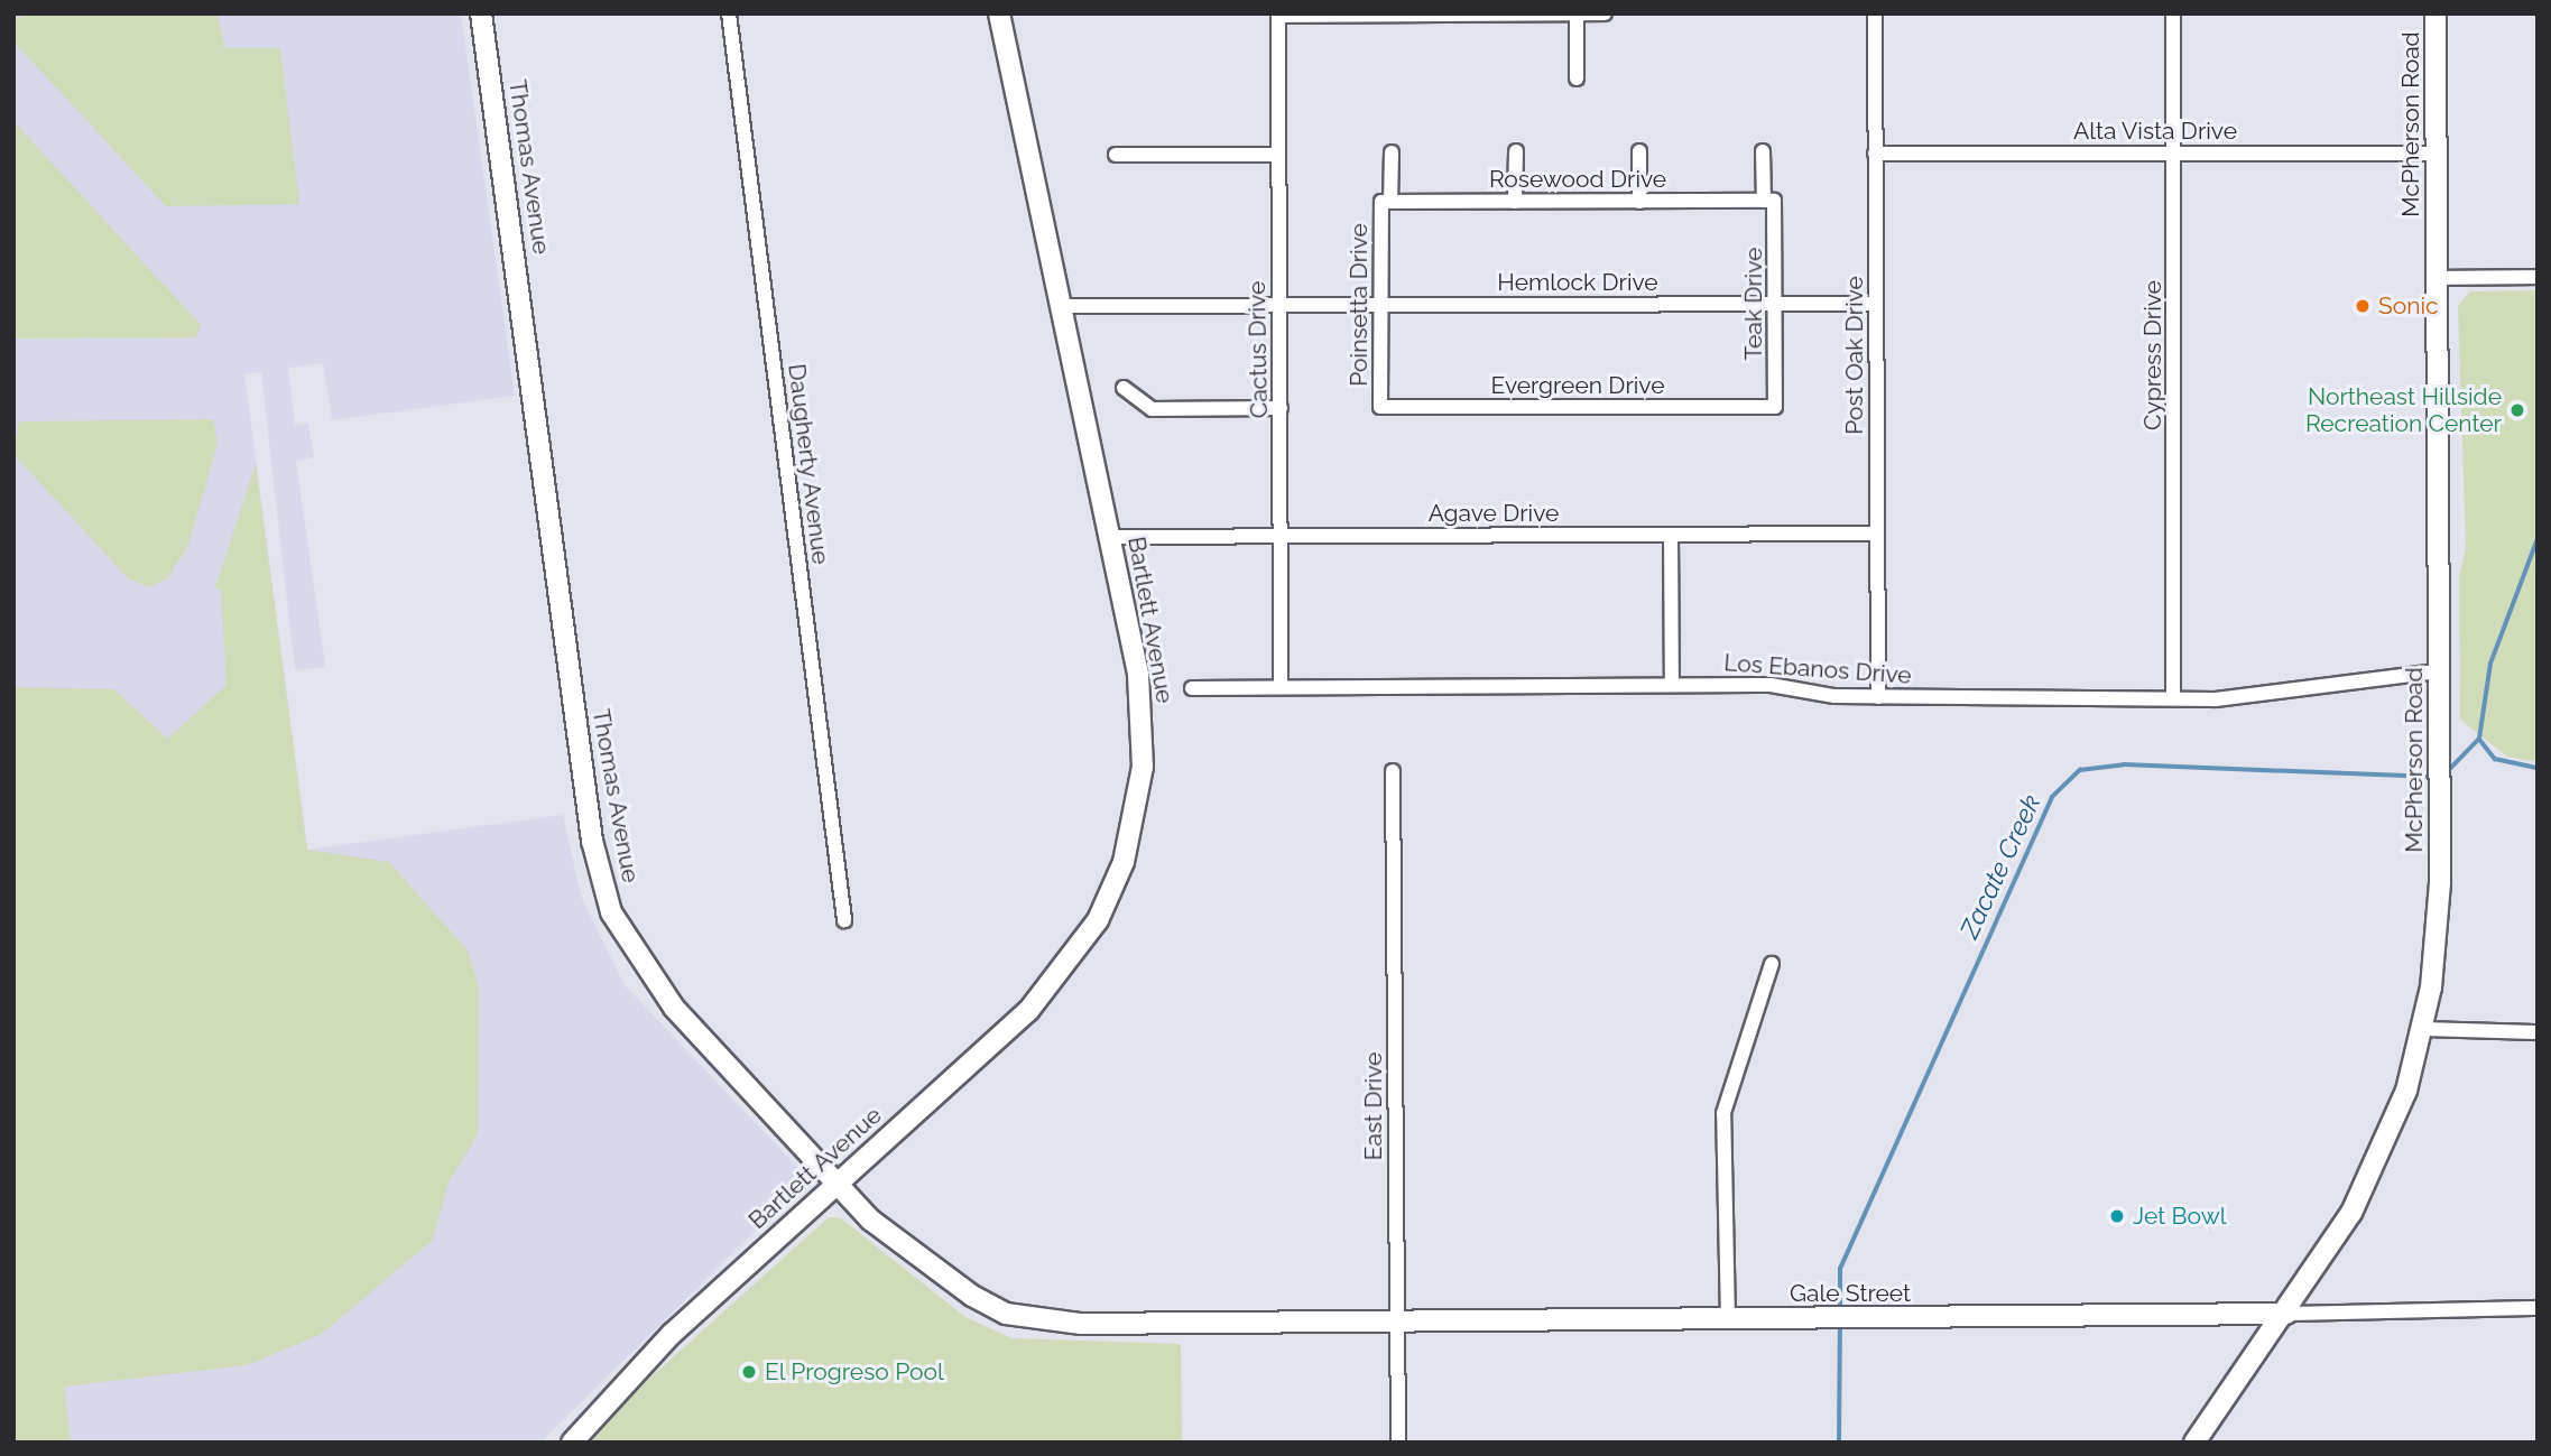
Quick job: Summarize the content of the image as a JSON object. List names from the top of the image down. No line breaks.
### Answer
{"streets":{"main road":["McPherson Road","Thomas Avenue","Bartlett Avenue","Gale Street"],"street":["Alta Vista Drive","Rosewood Drive","Hemlock Drive","Teak Drive","Poinsetta Drive","Cactus Drive","Post Oak Drive","Cypress Drive","Evergreen Drive","Daugherty Avenue","Agave Drive","Los Ebanos Drive","East Drive"]},"crossings":[["McPherson Road","Alta Vista Drive"],["McPherson Road","Los Ebanos Drive"],["McPherson Road","Gale Street"],["Alta Vista Drive","Post Oak Drive"],["Alta Vista Drive","Cypress Drive"],["Thomas Avenue","Bartlett Avenue"],["Thomas Avenue","Gale Street"],["Rosewood Drive","Teak Drive"],["Rosewood Drive","Poinsetta Drive"],["Hemlock Drive","Teak Drive"],["Hemlock Drive","Poinsetta Drive"],["Hemlock Drive","Cactus Drive"],["Hemlock Drive","Post Oak Drive"],["Hemlock Drive","Bartlett Avenue"],["Teak Drive","Evergreen Drive"],["Poinsetta Drive","Evergreen Drive"],["Cactus Drive","Agave Drive"],["Cactus Drive","Los Ebanos Drive"],["Post Oak Drive","Agave Drive"],["Post Oak Drive","Los Ebanos Drive"],["Cypress Drive","Los Ebanos Drive"],["Agave Drive","Bartlett Avenue"],["East Drive","Gale Street"]],"water":["Zacate Creek"],"places":["Sonic","Northeast Hillside Recreation Center","Jet Bowl","El Progreso Pool"]}
